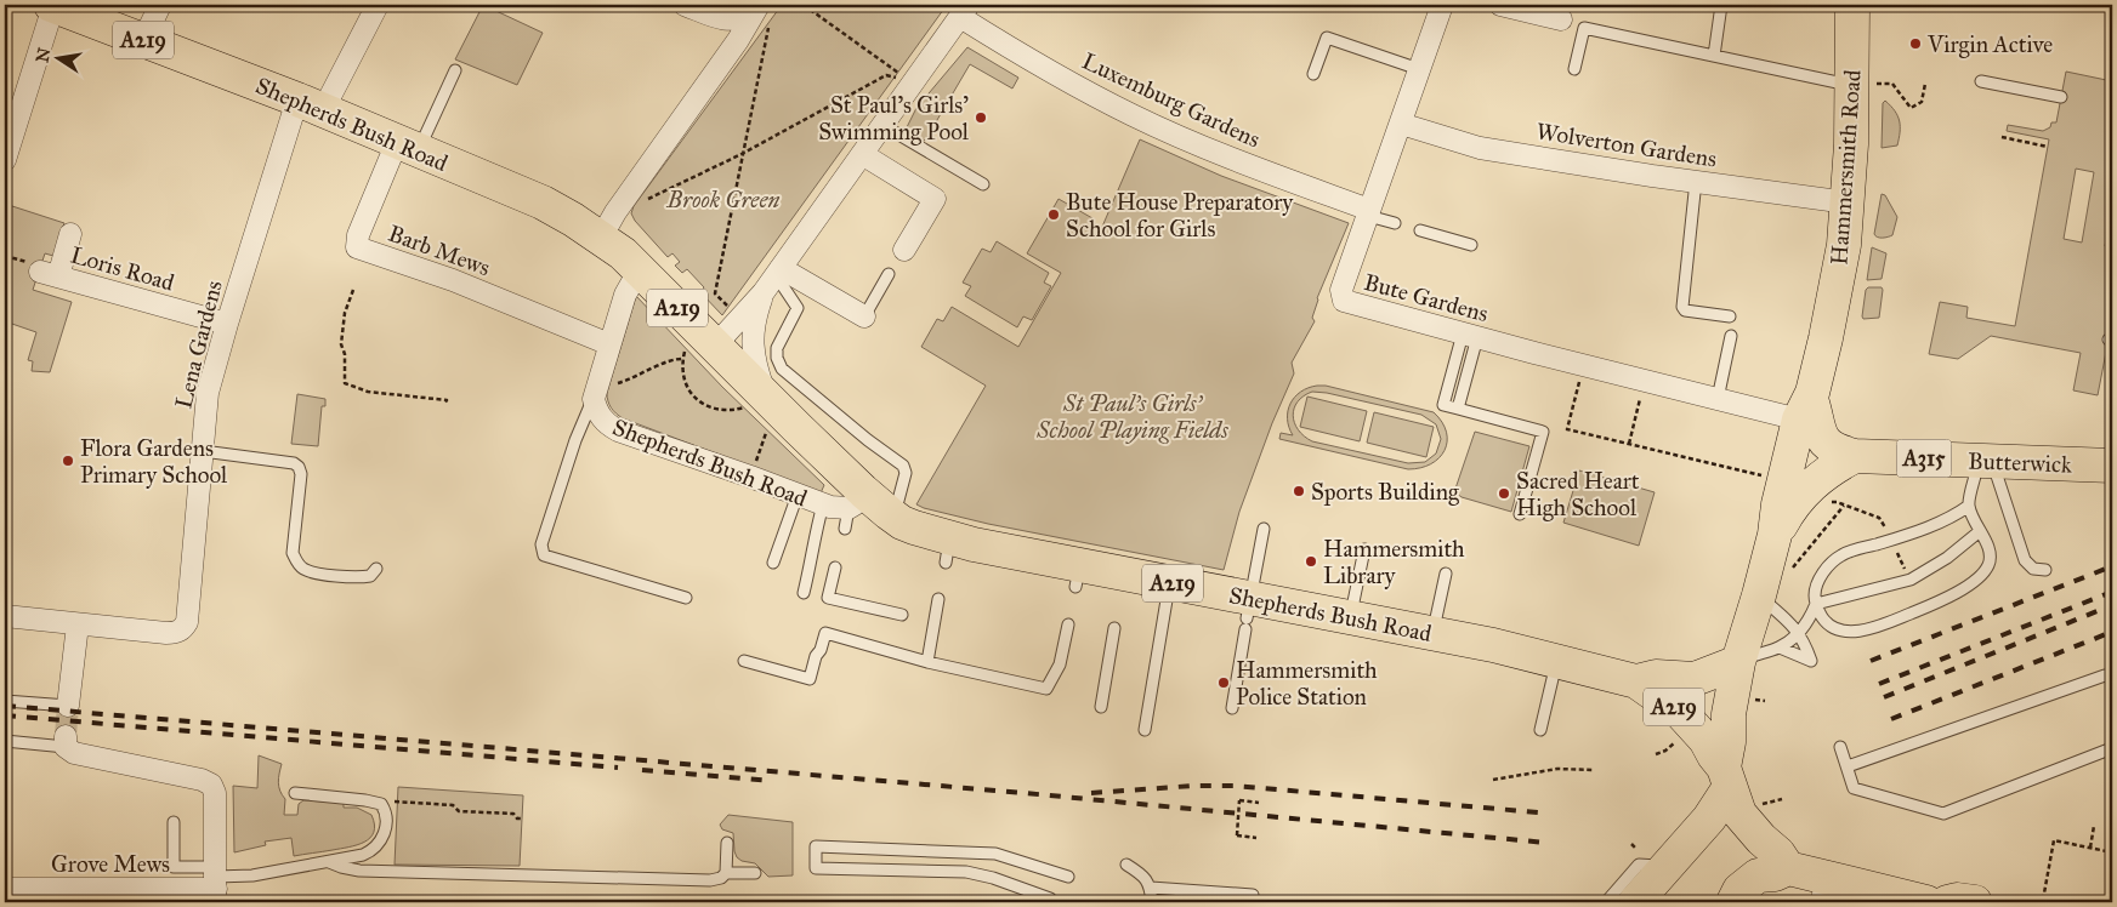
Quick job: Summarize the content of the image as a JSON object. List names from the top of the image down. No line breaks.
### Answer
{"streets":{"main road":["A219","Shepherds Bush Road","Hammersmith Road","A315","Butterwick"],"street":["Luxemburg Gardens","Wolverton Gardens","Barb Mews","Loris Road","Bute Gardens","Lena Gardens","Grove Mews"]},"crossings":[["A219","Shepherds Bush Road"],["A219","A315"],["Luxemburg Gardens","Bute Gardens"],["Shepherds Bush Road","Barb Mews"],["Shepherds Bush Road","Lena Gardens"],["Wolverton Gardens","Hammersmith Road"],["Wolverton Gardens","Bute Gardens"],["Hammersmith Road","Bute Gardens"],["Hammersmith Road","A315"],["Hammersmith Road","Butterwick"],["Loris Road","Lena Gardens"],["A315","Butterwick"]],"parks":["Brook Green","St Paul's Girls' School Playing Fields"],"places":["Virgin Active","St Paul's Girls' Swimming Pool","Bute House Preparatory School for Girls","Flora Gardens Primary School","Sports Building","Sacred Heart High School","Hammersmith Library","Hammersmith Police Station"],"north":"left"}
